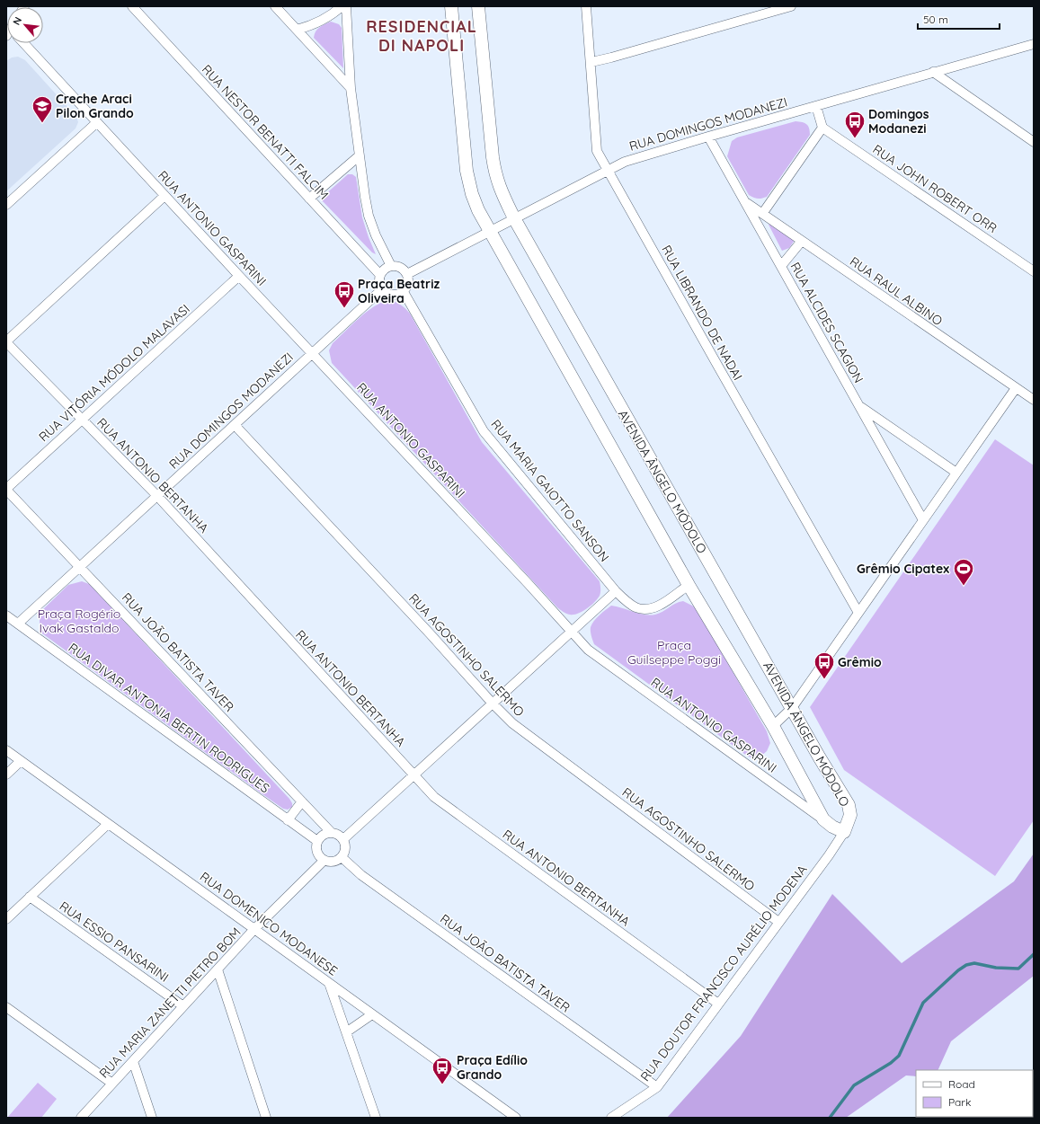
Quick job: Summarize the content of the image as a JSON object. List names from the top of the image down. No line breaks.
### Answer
{"streets":{"street":["RUA DOMINGOS MODANEZI","RUA NESTOR BENATTI FALCIM","RUA JOHN ROBERT ORR","RUA ANTONIO GASPARINI","RUA RAUL ALBINO","RUA LIBRANDO DE NADAI","RUA ALCIDES SCAGION","RUA VITÓRIA MÓDOLO MALAVASI","RUA ANTONIO BERTANHA","AVENIDA ÂNGELO MÓDOLO","RUA MARIA GAIOTTO SANSON","RUA JOÃO BATISTA TAVER","RUA AGOSTINHO SALERMO","RUA DIVAR ANTONIA BERTIN RODRIGUES","RUA DOMENICO MODANESE","RUA ESSIO PANSARINI","RUA DOUTOR FRANCISCO AURÉLIO MODENA","RUA MARIA ZANETTI PIETRO BOM"]},"crossings":[["RUA DOMINGOS MODANEZI","RUA NESTOR BENATTI FALCIM"],["RUA DOMINGOS MODANEZI","RUA ANTONIO GASPARINI"],["RUA DOMINGOS MODANEZI","RUA LIBRANDO DE NADAI"],["RUA DOMINGOS MODANEZI","RUA ALCIDES SCAGION"],["RUA DOMINGOS MODANEZI","RUA ANTONIO BERTANHA"],["RUA DOMINGOS MODANEZI","AVENIDA ÂNGELO MÓDOLO"],["RUA DOMINGOS MODANEZI","RUA MARIA GAIOTTO SANSON"],["RUA DOMINGOS MODANEZI","RUA JOÃO BATISTA TAVER"],["RUA DOMINGOS MODANEZI","RUA AGOSTINHO SALERMO"],["RUA DOMINGOS MODANEZI","RUA DIVAR ANTONIA BERTIN RODRIGUES"],["RUA NESTOR BENATTI FALCIM","RUA MARIA GAIOTTO SANSON"],["RUA ANTONIO GASPARINI","RUA VITÓRIA MÓDOLO MALAVASI"],["RUA ANTONIO GASPARINI","AVENIDA ÂNGELO MÓDOLO"],["RUA RAUL ALBINO","RUA ALCIDES SCAGION"],["RUA VITÓRIA MÓDOLO MALAVASI","RUA ANTONIO BERTANHA"],["RUA VITÓRIA MÓDOLO MALAVASI","RUA JOÃO BATISTA TAVER"],["RUA ANTONIO BERTANHA","RUA DOUTOR FRANCISCO AURÉLIO MODENA"],["AVENIDA ÂNGELO MÓDOLO","RUA MARIA GAIOTTO SANSON"],["AVENIDA ÂNGELO MÓDOLO","RUA DOUTOR FRANCISCO AURÉLIO MODENA"],["RUA JOÃO BATISTA TAVER","RUA DIVAR ANTONIA BERTIN RODRIGUES"],["RUA JOÃO BATISTA TAVER","RUA DOUTOR FRANCISCO AURÉLIO MODENA"],["RUA JOÃO BATISTA TAVER","RUA MARIA ZANETTI PIETRO BOM"],["RUA AGOSTINHO SALERMO","RUA DOUTOR FRANCISCO AURÉLIO MODENA"],["RUA DIVAR ANTONIA BERTIN RODRIGUES","RUA MARIA ZANETTI PIETRO BOM"],["RUA DOMENICO MODANESE","RUA MARIA ZANETTI PIETRO BOM"],["RUA ESSIO PANSARINI","RUA MARIA ZANETTI PIETRO BOM"]],"districts":["RESIDENCIAL DI NAPOLI"],"parks":["Praça Rogério Ivak Gastaldo","Praça Guilseppe Poggi"],"places":{"school or university":["Creche Araci Pilon Grando"],"bus stop":["Domingos Modanezi","Praça Beatriz Oliveira","Grêmio","Praça Edílio Grando"],"sports":["Grêmio Cipatex"]},"legend":["Road","Park"],"scale_bar":"50 m","north":"top left"}
